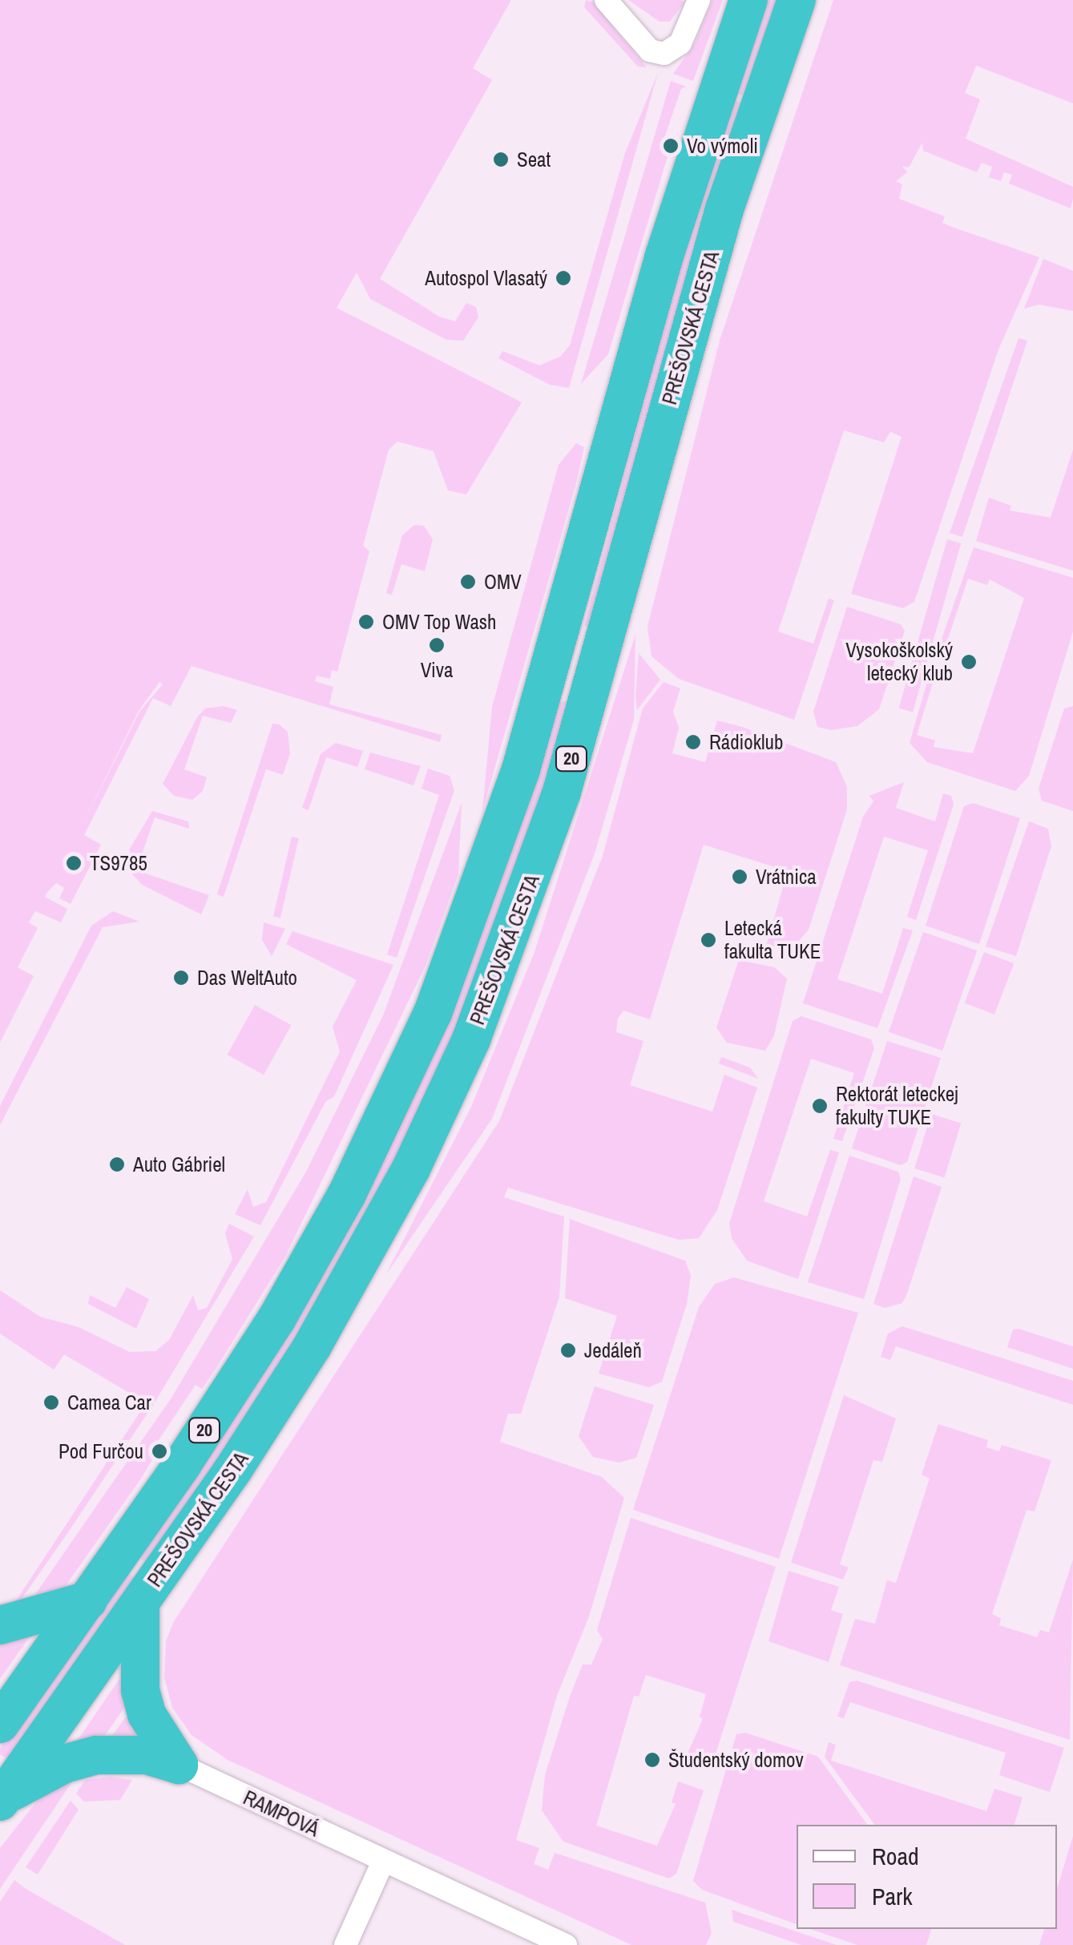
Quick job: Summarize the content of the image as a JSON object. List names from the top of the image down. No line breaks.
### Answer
{"streets":{"highway":["PREŠOVSKÁ CESTA","20"],"street":["RAMPOVÁ"]},"places":["Vo výmoli","Seat","Autospol Vlasatý","OMV","OMV Top Wash","Viva","Vysokoškolský letecký klub","Rádioklub","TS9785","Vrátnica","Letecká fakulta TUKE","Das WeltAuto","Rektorát leteckej fakulty TUKE","Auto Gábriel","Jedáleň","Camea Car","Pod Furčou","Študentský domov"],"legend":["Road","Park"]}
